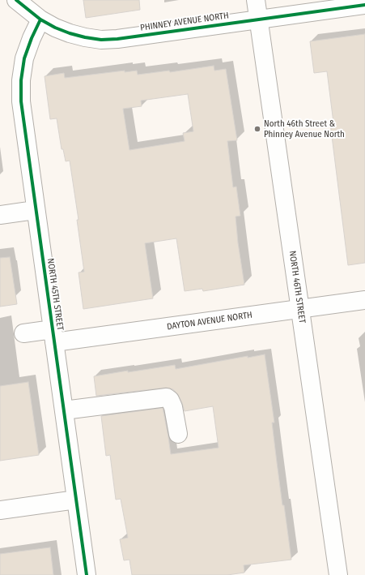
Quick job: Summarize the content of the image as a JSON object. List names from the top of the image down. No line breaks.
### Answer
{"streets":{"street":["PHINNEY AVENUE NORTH","NORTH 46TH STREET","NORTH 45TH STREET","DAYTON AVENUE NORTH"]},"crossings":[["PHINNEY AVENUE NORTH","NORTH 46TH STREET"],["PHINNEY AVENUE NORTH","NORTH 45TH STREET"],["NORTH 46TH STREET","DAYTON AVENUE NORTH"],["NORTH 45TH STREET","DAYTON AVENUE NORTH"]],"places":["North 46th Street & Phinney Avenue North"]}
